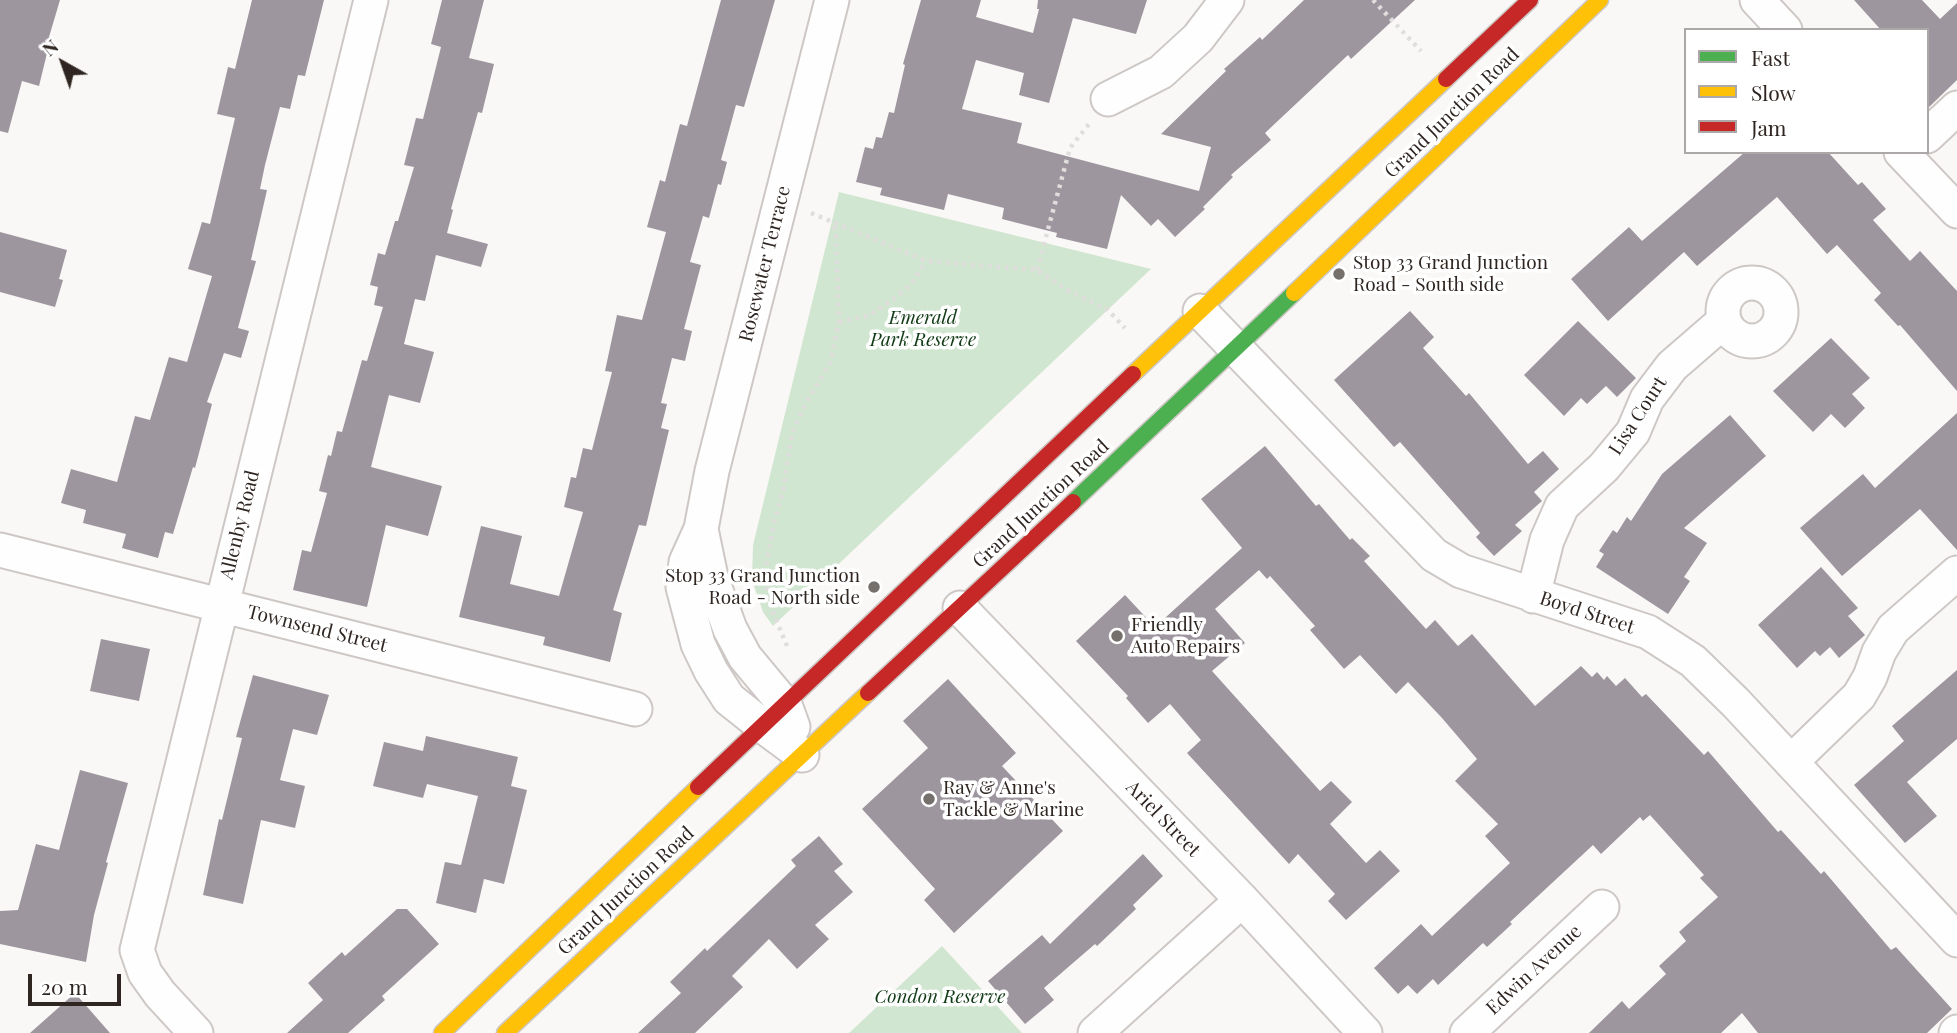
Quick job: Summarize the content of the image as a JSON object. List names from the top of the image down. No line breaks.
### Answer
{"streets":{"highway":["Grand Junction Road"],"street":["Rosewater Terrace","Lisa Court","Allenby Road","Boyd Street","Townsend Street","Ariel Street","Edwin Avenue"]},"crossings":[["Grand Junction Road","Rosewater Terrace"],["Grand Junction Road","Boyd Street"],["Grand Junction Road","Ariel Street"],["Lisa Court","Boyd Street"],["Allenby Road","Townsend Street"]],"parks":["Emerald Park Reserve","Condon Reserve"],"places":["Stop 33 Grand Junction Road - South side","Stop 33 Grand Junction Road - North side","Friendly Auto Repairs","Ray & Anne's Tackle & Marine"],"legend":["Fast","Slow","Jam"],"scale_bar":"20 m","north":"top left"}
